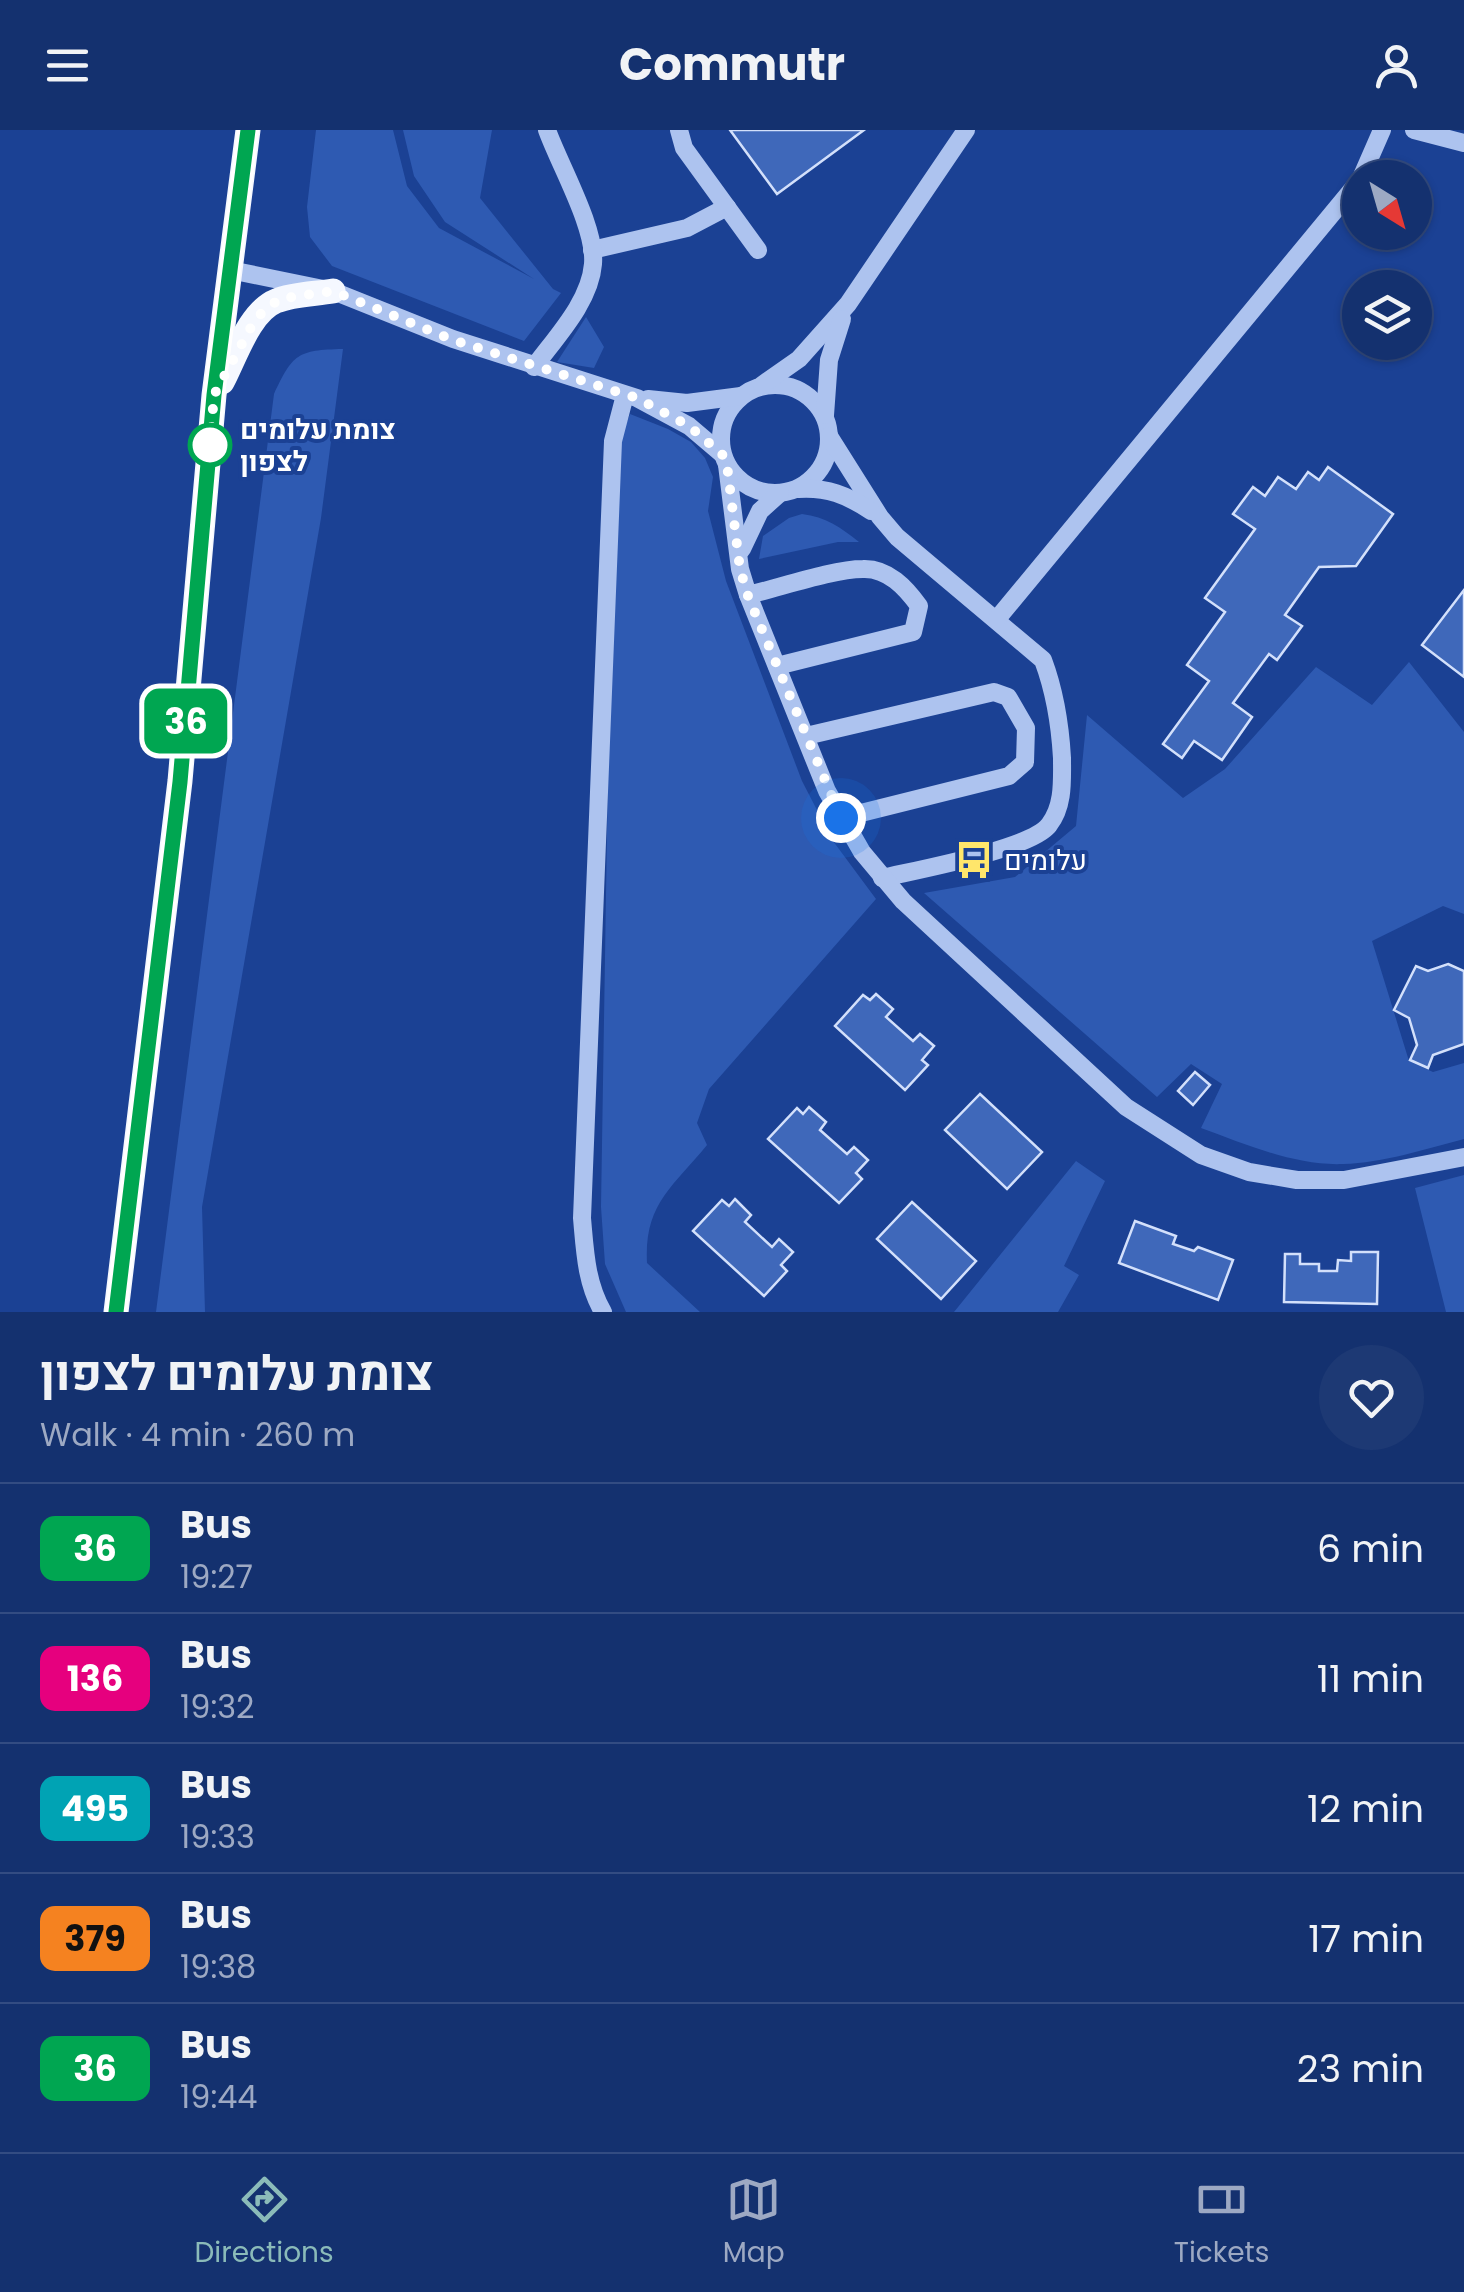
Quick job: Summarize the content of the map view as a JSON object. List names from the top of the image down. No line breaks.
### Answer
{"places":{"other":["צומת עלומים לצפון"],"bus stop":["עלומים"]},"lines":["bus line 36"],"north":"bottom right","page":{"header":"Commutr","on_map":"36","heading":["צומת עלומים לצפון","Walk · 4 min · 260 m"],"list":[{"mark":"36","name":"Bus","note":"19:27","value":"6 min"},{"mark":"136","name":"Bus","note":"19:32","value":"11 min"},{"mark":"495","name":"Bus","note":"19:33","value":"12 min"},{"mark":"379","name":"Bus","note":"19:38","value":"17 min"},{"mark":"36","name":"Bus","note":"19:44","value":"23 min"}],"tabs":["Directions","Map","Tickets"]}}
